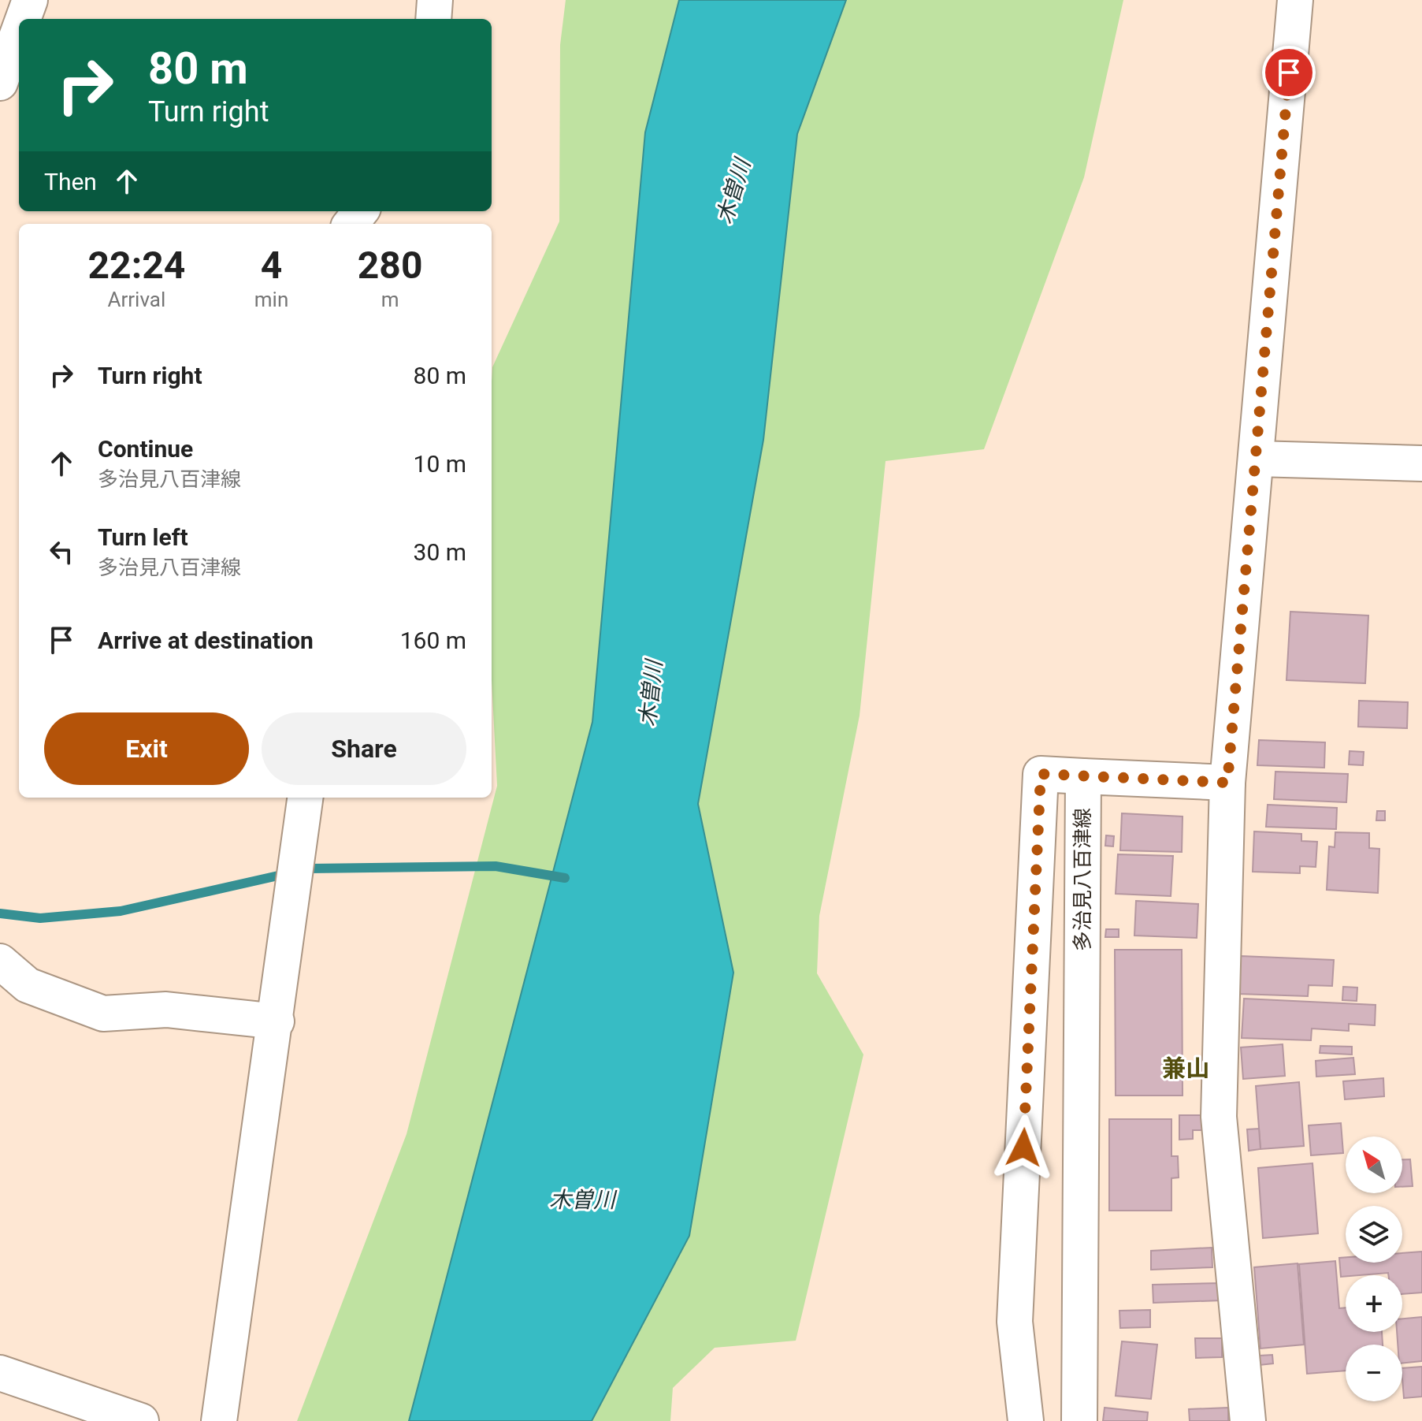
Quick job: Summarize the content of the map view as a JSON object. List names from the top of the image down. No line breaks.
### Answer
{"streets":{"street":["多治見八百津線"]},"districts":["兼山"],"water":["木曽川"],"north":"top left","page":{"turn":["80 m","Turn right"],"then":"Then","eta":["22:24","Arrival","4","min","280","m"],"list":[{"name":"Turn right","value":"80 m"},{"name":"Continue","note":"多治見八百津線","value":"10 m"},{"name":"Turn left","note":"多治見八百津線","value":"30 m"},{"name":"Arrive at destination","value":"160 m"}],"buttons":["Exit","Share"],"map_buttons":["+","−"]}}
